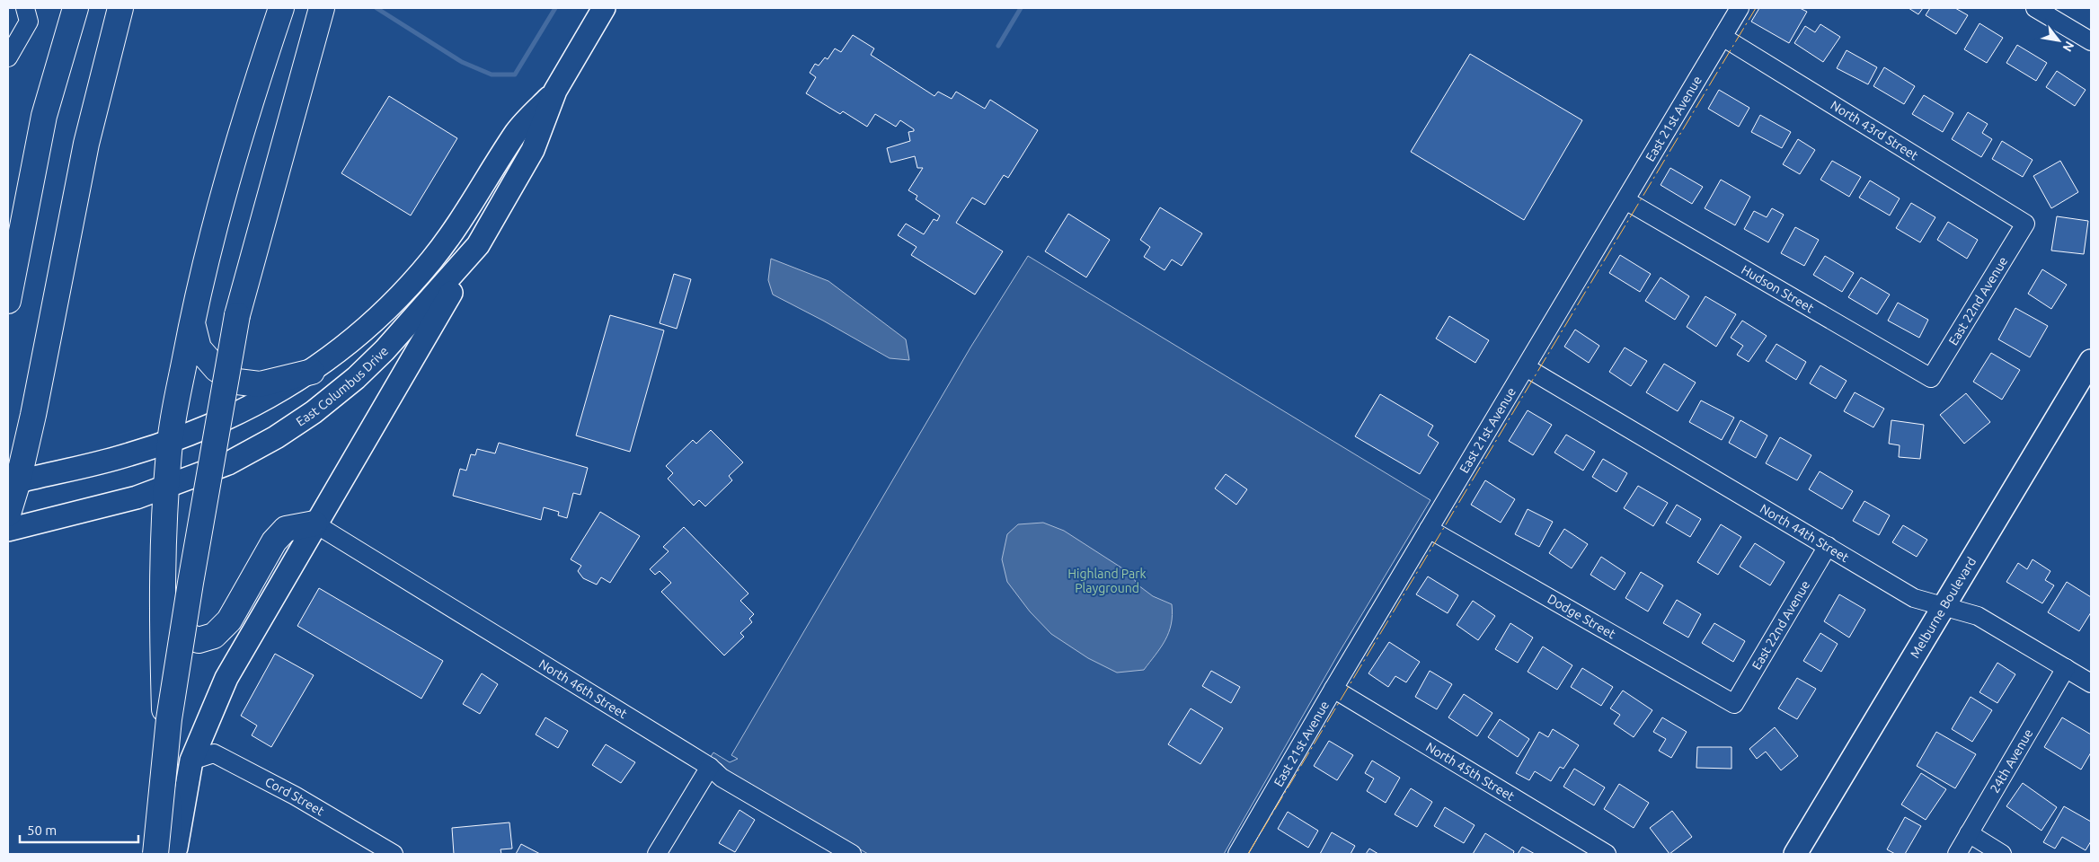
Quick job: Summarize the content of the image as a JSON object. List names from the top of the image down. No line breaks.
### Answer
{"streets":{"main road":["East Columbus Drive","Melburne Boulevard"],"street":["East 21st Avenue","North 43rd Street","Hudson Street","East 22nd Avenue","North 44th Street","Dodge Street","North 46th Street","24th Avenue","North 45th Street","Cord Street"]},"crossings":[["East 21st Avenue","North 43rd Street"],["East 21st Avenue","Hudson Street"],["East 21st Avenue","North 44th Street"],["East 21st Avenue","Dodge Street"],["East 21st Avenue","North 45th Street"],["North 43rd Street","East 22nd Avenue"],["Hudson Street","East 22nd Avenue"],["East 22nd Avenue","North 44th Street"],["East 22nd Avenue","Dodge Street"],["North 44th Street","Melburne Boulevard"],["North 44th Street","24th Avenue"]],"parks":["Highland Park Playground"],"scale_bar":"50 m","north":"bottom right"}
